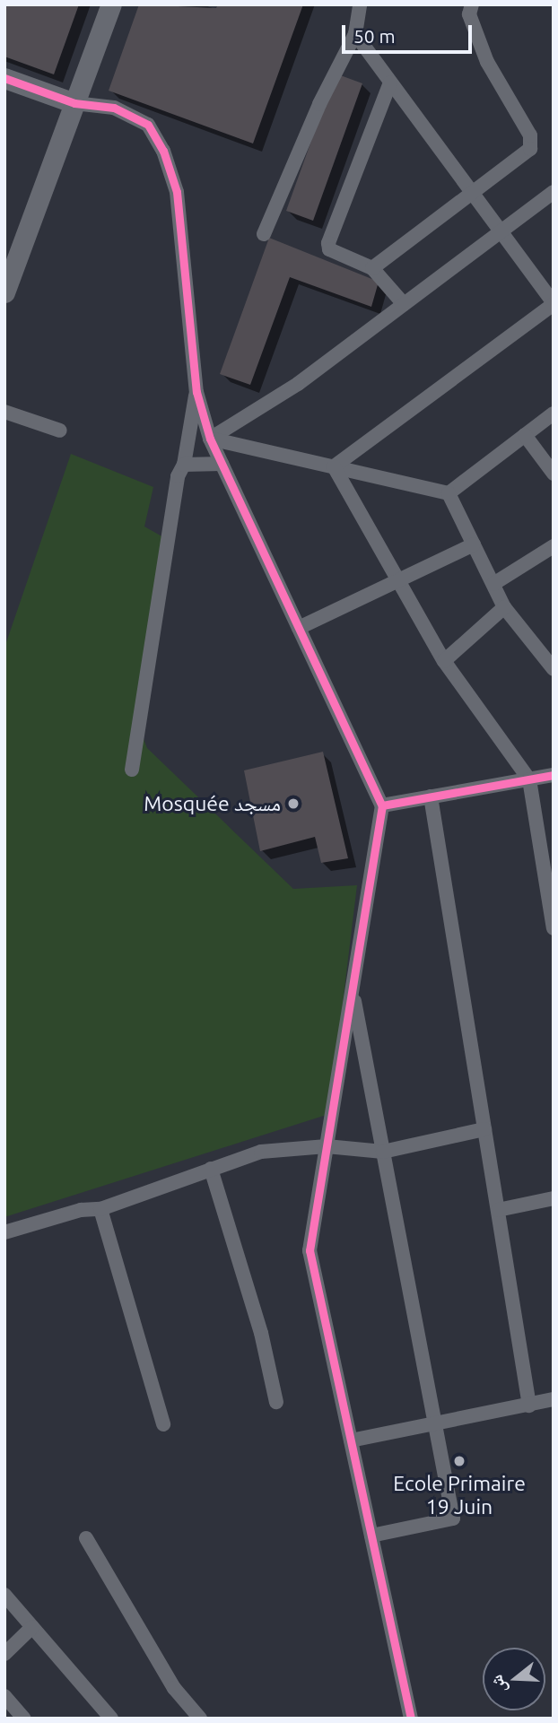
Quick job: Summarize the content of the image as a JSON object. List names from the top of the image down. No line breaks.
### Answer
{"places":["Mosquée مسجد","Ecole Primaire 19 Juin"],"scale_bar":"50 m","north":"left"}
